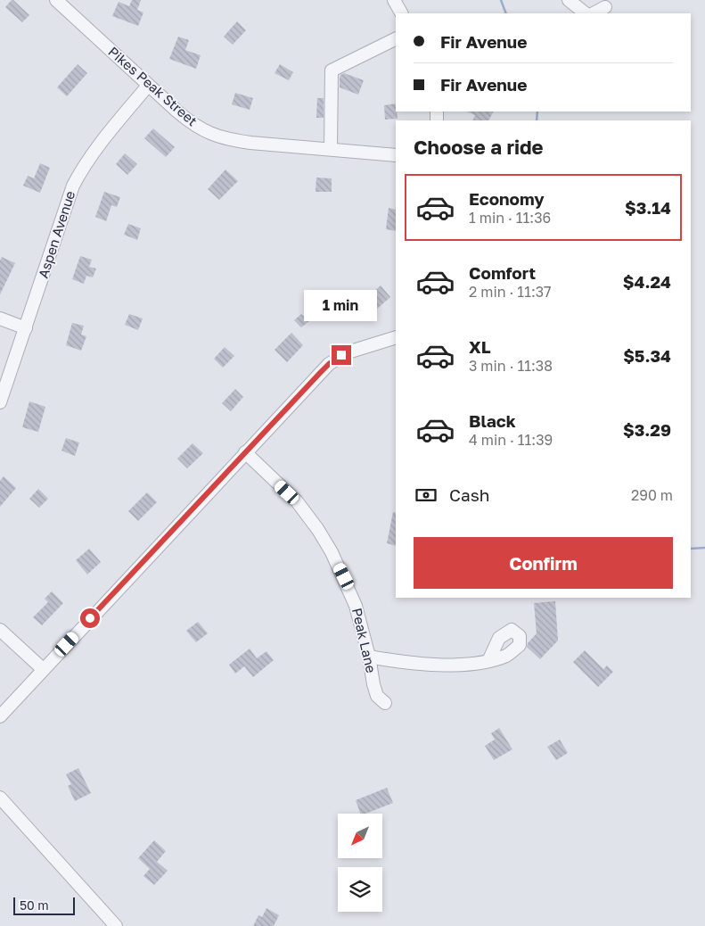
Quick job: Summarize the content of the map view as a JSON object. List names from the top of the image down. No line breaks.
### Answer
{"streets":{"street":["Pikes Peak Street","Aspen Avenue","Peak Lane"]},"crossings":[["Pikes Peak Street","Aspen Avenue"]],"scale_bar":"50 m","north":"bottom left","page":{"banner":["Fir Avenue","Fir Avenue"],"heading":"Choose a ride","list":[{"name":"Economy","note":"1 min · 11:36","value":"$3.14"},{"name":"Comfort","note":"2 min · 11:37","value":"$4.24"},{"name":"XL","note":"3 min · 11:38","value":"$5.34"},{"name":"Black","note":"4 min · 11:39","value":"$3.29"}],"bubble":"1 min","pay":["Cash","290 m"],"buttons":"Confirm","scale":"50 m"}}
